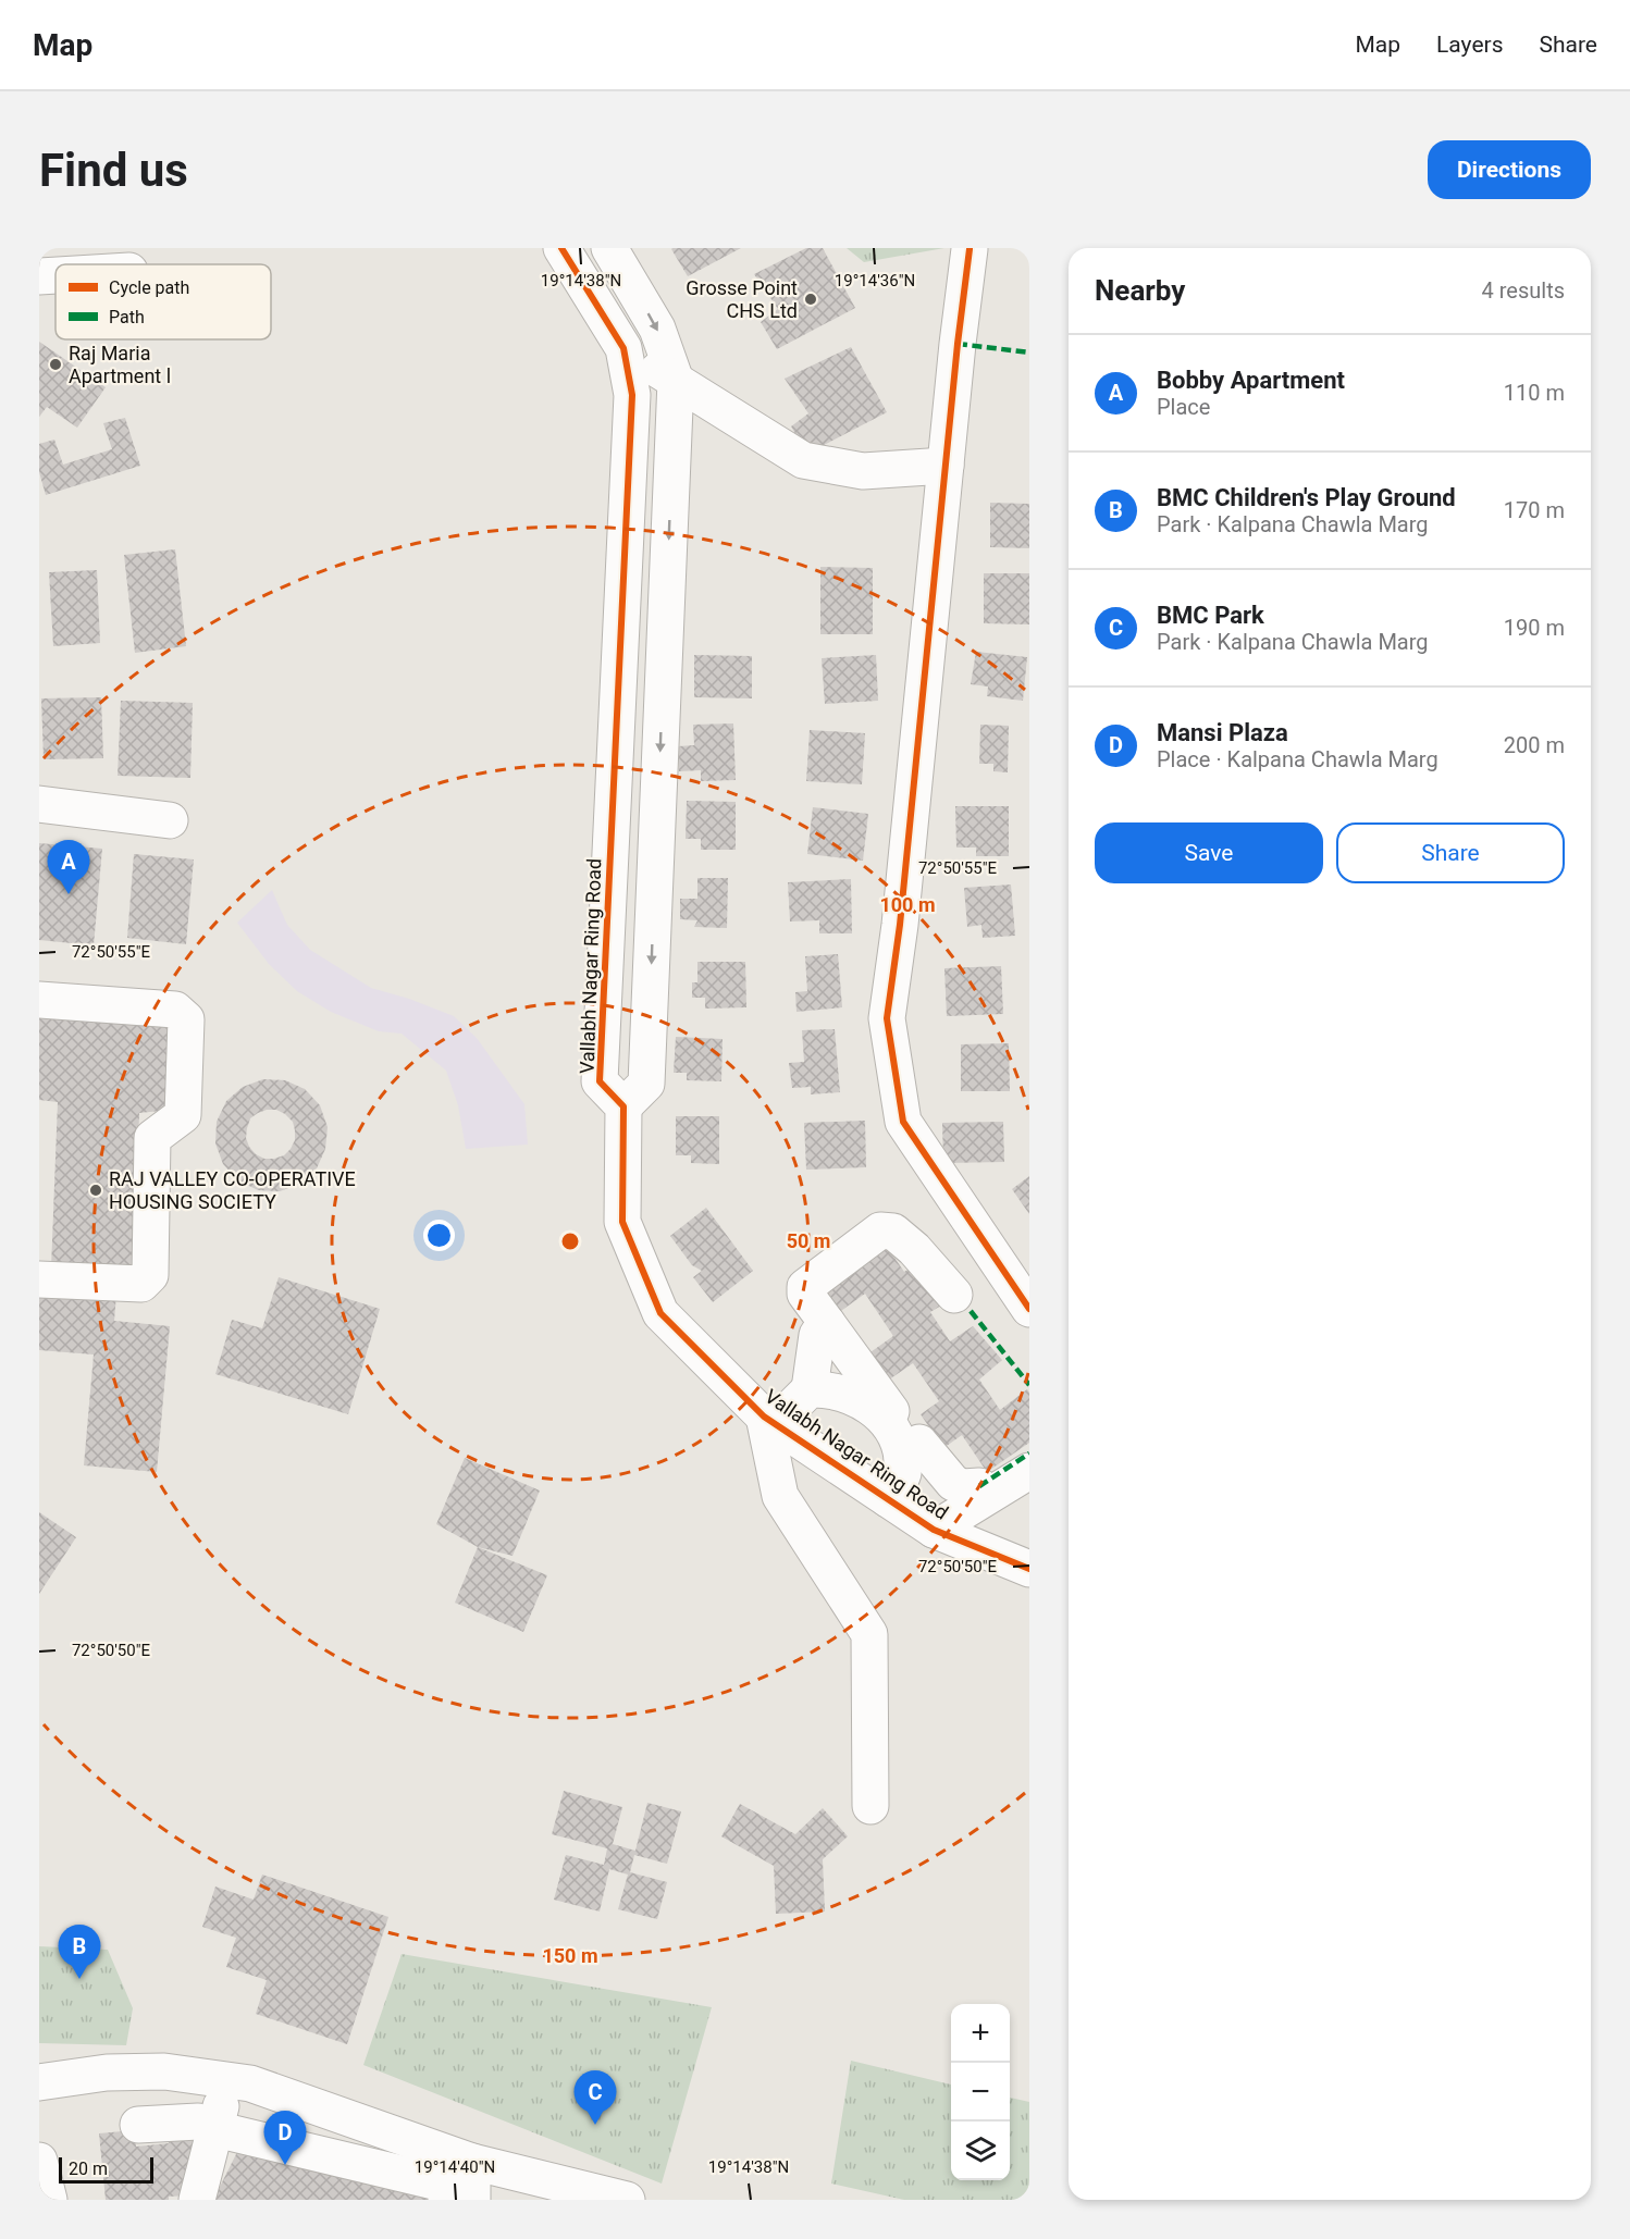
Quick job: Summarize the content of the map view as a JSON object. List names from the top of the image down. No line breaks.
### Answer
{"streets":{"street":["Vallabh Nagar Ring Road"]},"places":["Grosse Point CHS Ltd","Raj Maria Apartment l","RAJ VALLEY CO-OPERATIVE HOUSING SOCIETY"],"legend":["Cycle path","Path"],"scale_bar":"20 m","page":{"header":"Map","nav":["Map","Layers","Share"],"buttons":["Directions",["Save","Share"]],"title":"Find us","heading":["Nearby","4 results"],"list":[{"mark":"A","name":"Bobby Apartment","note":"Place","value":"110 m"},{"mark":"B","name":"BMC Children's Play Ground","note":"Park · Kalpana Chawla Marg","value":"170 m"},{"mark":"C","name":"BMC Park","note":"Park · Kalpana Chawla Marg","value":"190 m"},{"mark":"D","name":"Mansi Plaza","note":"Place · Kalpana Chawla Marg","value":"200 m"}],"pins":["A","B","C","D"],"map_buttons":["+","−"],"scale":"20 m"},"coordinates":["19°14'38\"N","19°14'36\"N","72°50'55\"E","72°50'50\"E","19°14'40\"N"],"rings":["100 m","50 m","150 m"]}
